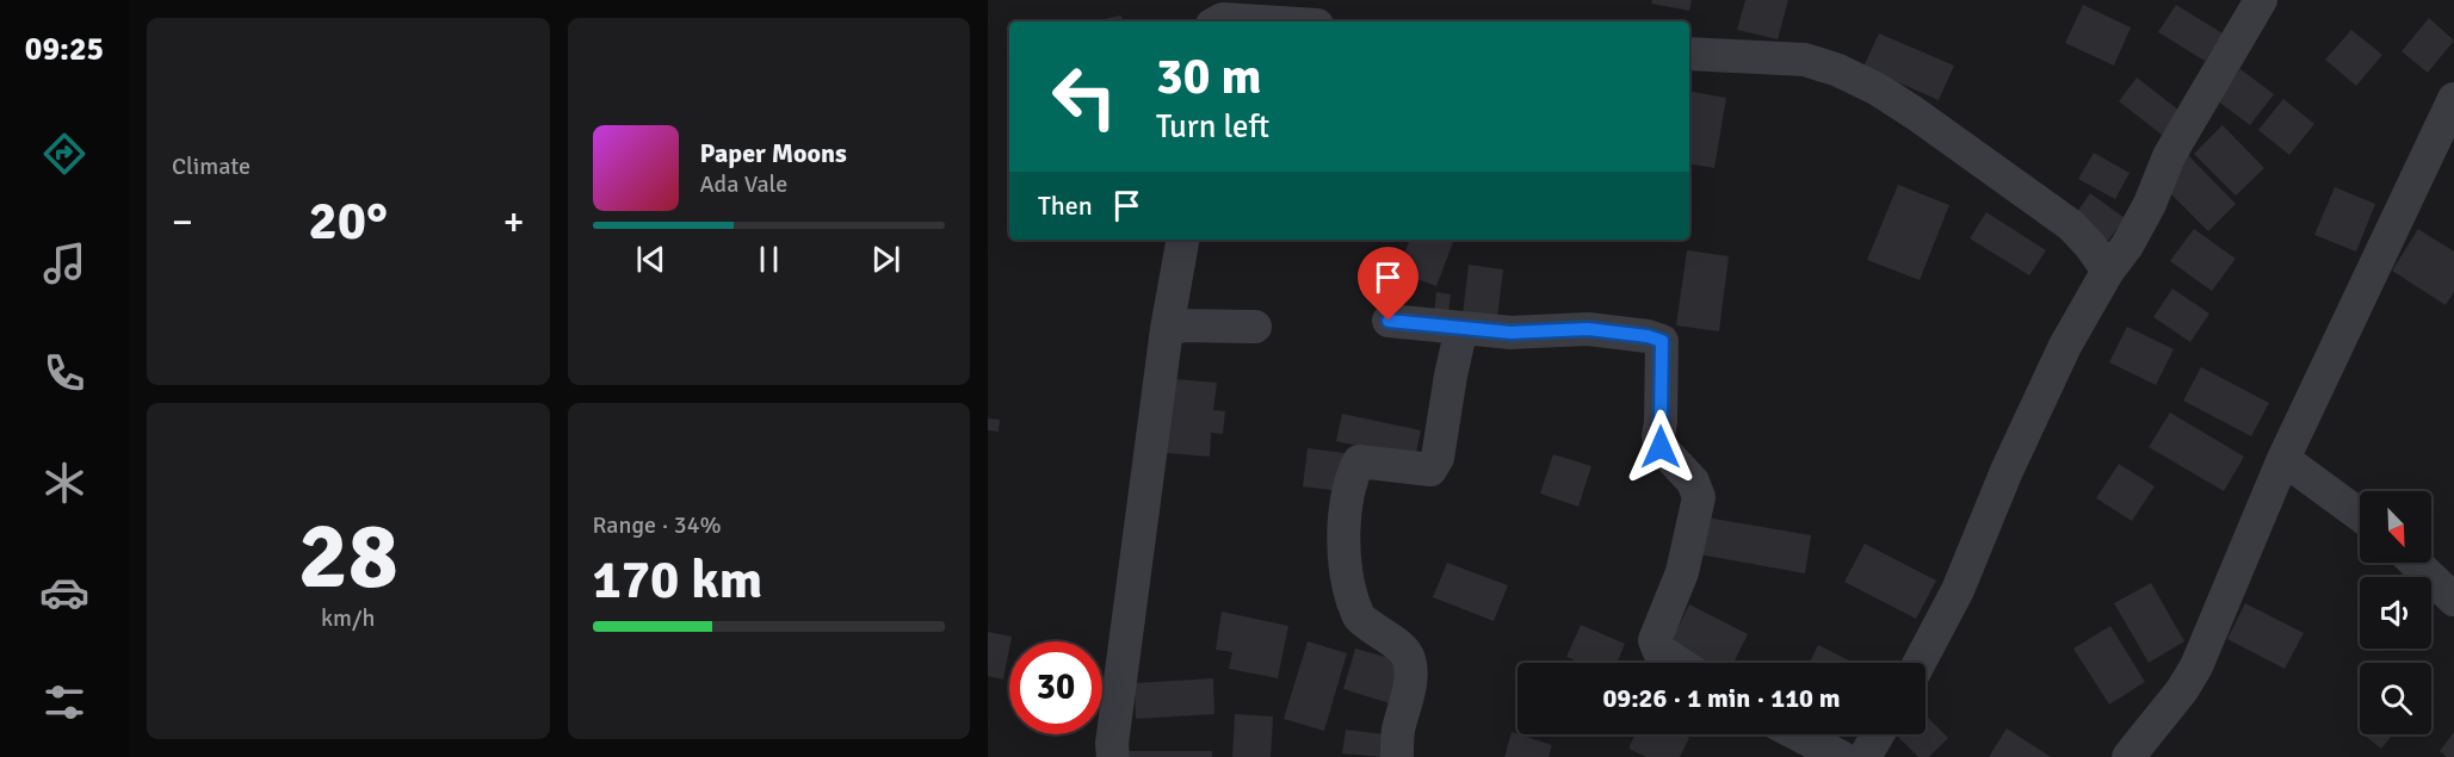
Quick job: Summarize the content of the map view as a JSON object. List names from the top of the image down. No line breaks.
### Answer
{"north":"bottom right","page":{"tabs":"09:25","tile":["Climate",["28","km/h"],["Range · 34%","170 km"]],"turn":["30 m","Turn left"],"song":["Paper Moons","Ada Vale"],"then":"Then","heat":["−","20°","+"],"limit":"30","trip":"09:26 · 1 min · 110 m"}}
